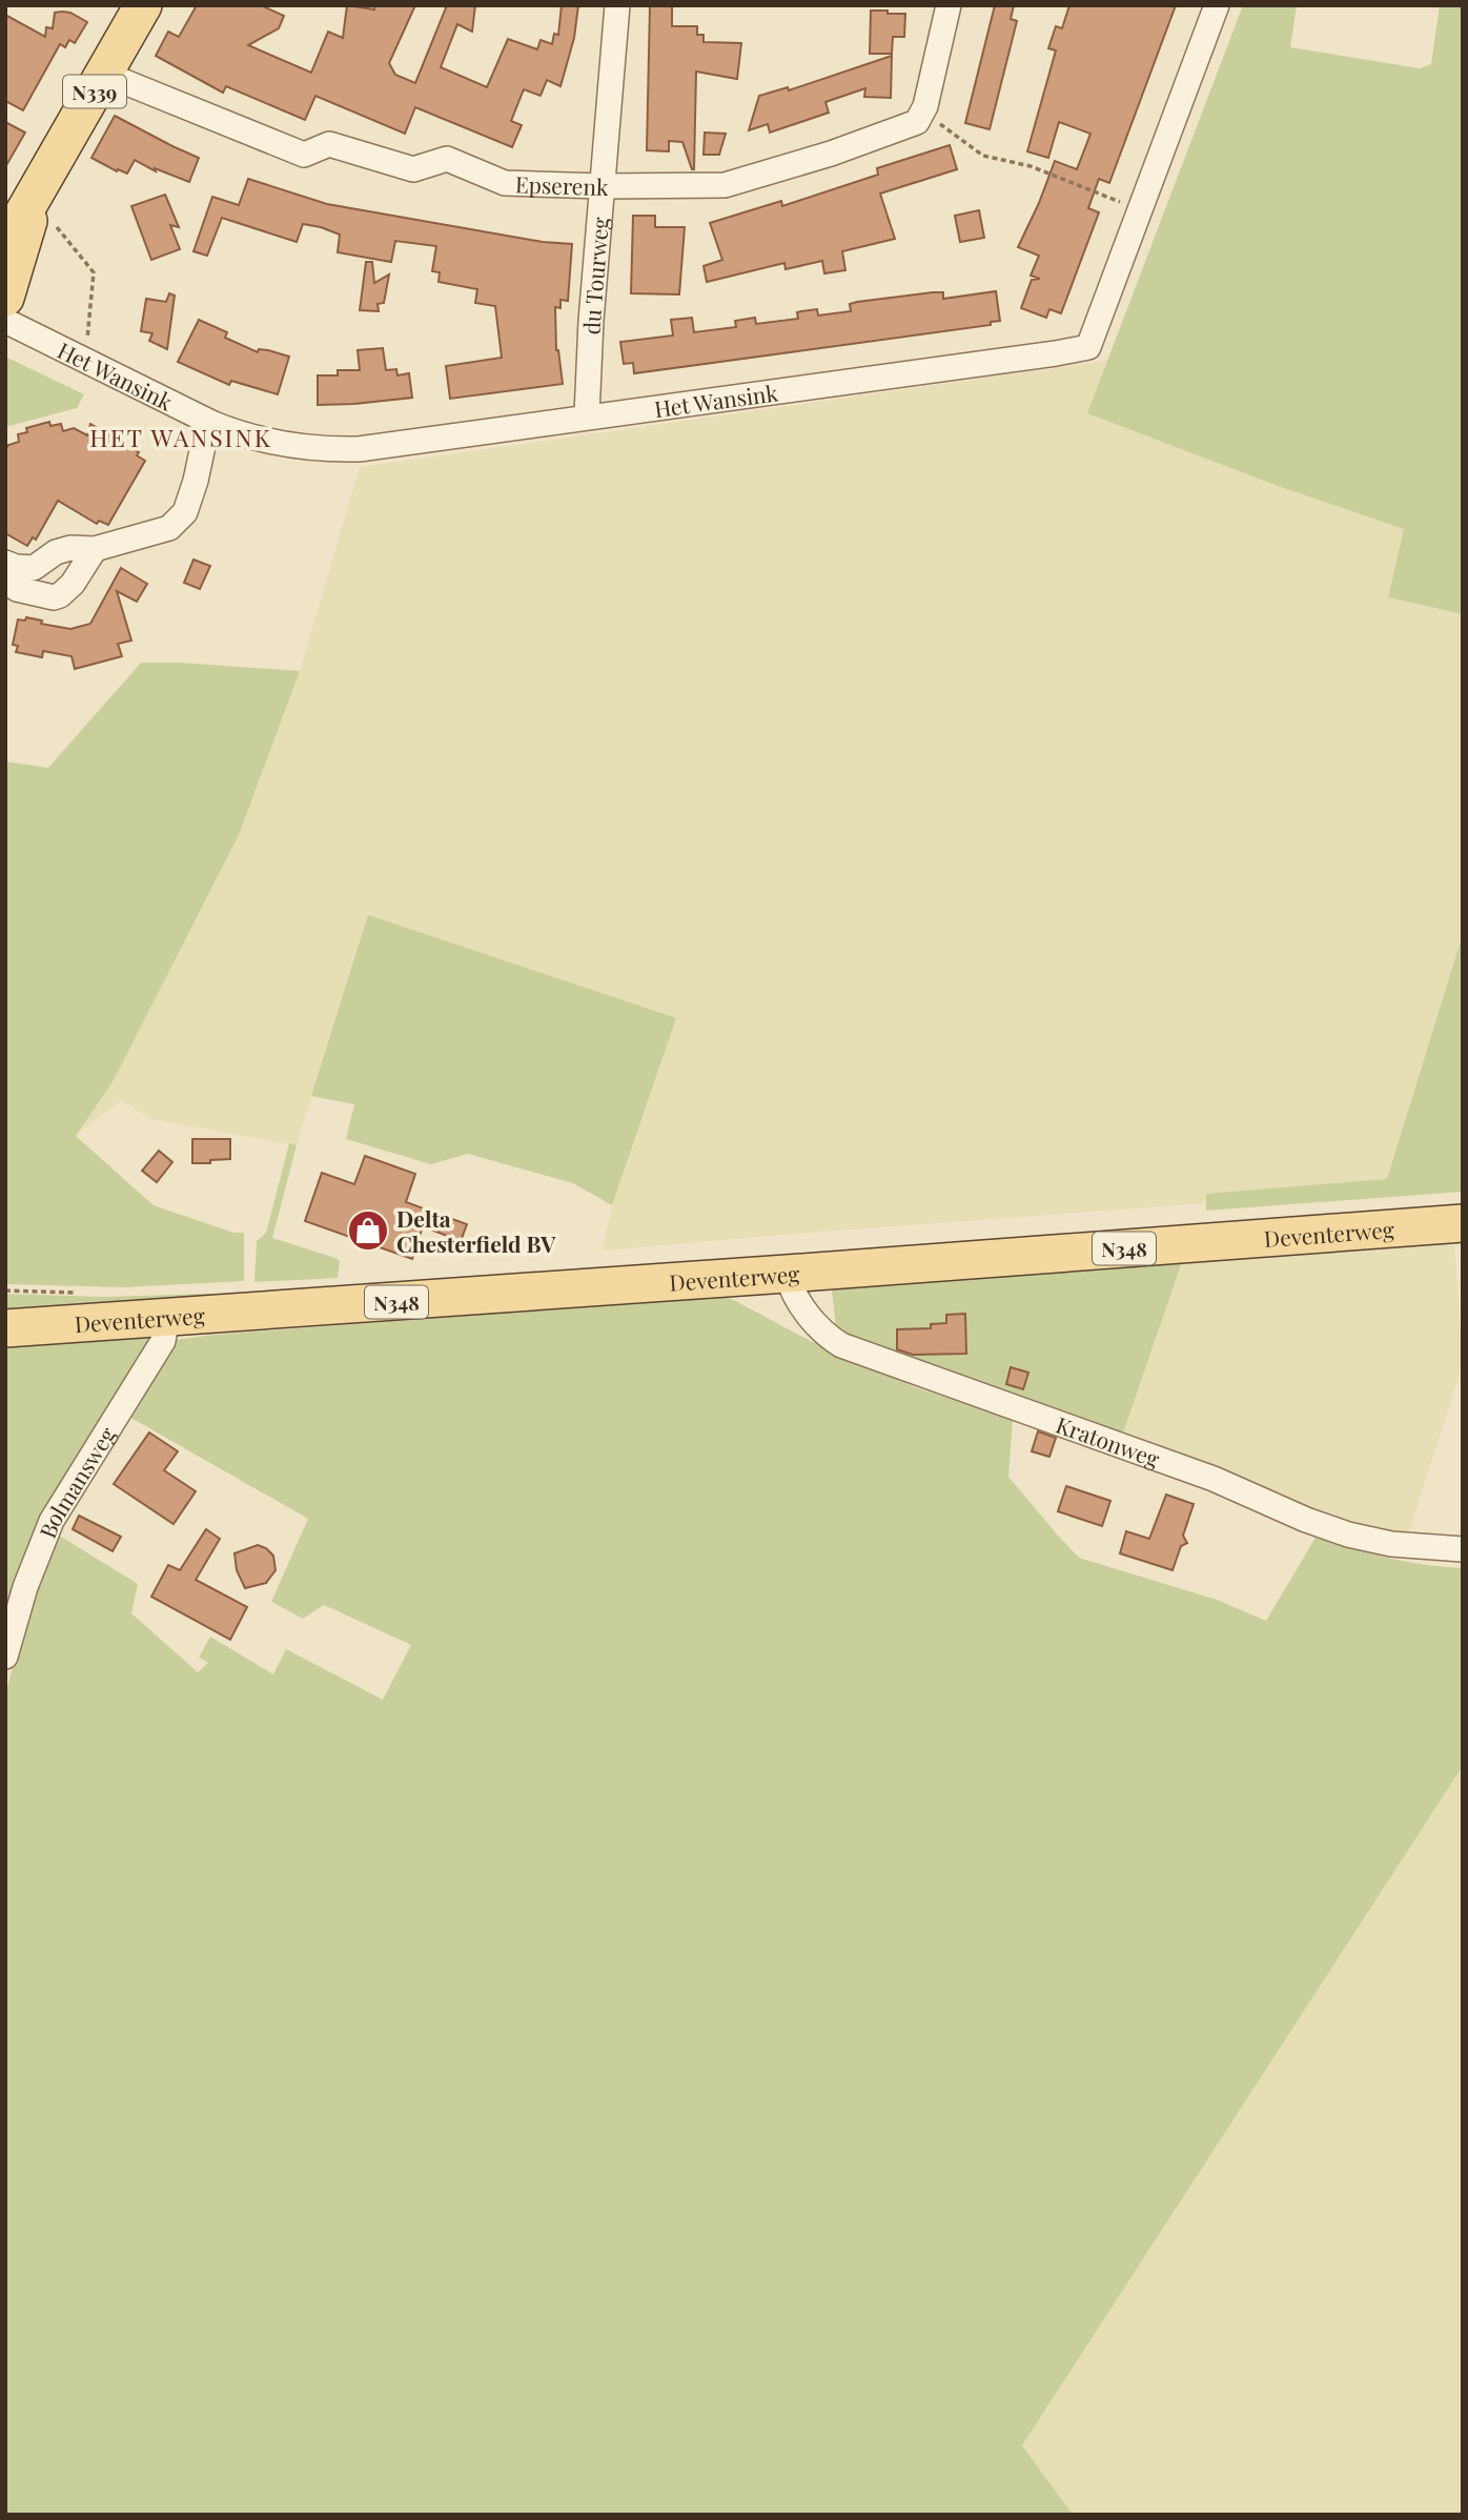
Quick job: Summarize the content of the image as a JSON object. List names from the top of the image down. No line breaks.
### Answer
{"streets":{"main road":["N339","Deventerweg","N348"],"street":["Epserenk","du Tourweg","Het Wansink","Kratonweg","Bolmansweg"]},"crossings":[["N339","Epserenk"],["Epserenk","du Tourweg"],["du Tourweg","Het Wansink"],["Deventerweg","Kratonweg"],["Deventerweg","Bolmansweg"]],"districts":["HET WANSINK"],"places":{"shop":["Delta Chesterfield BV"]}}
